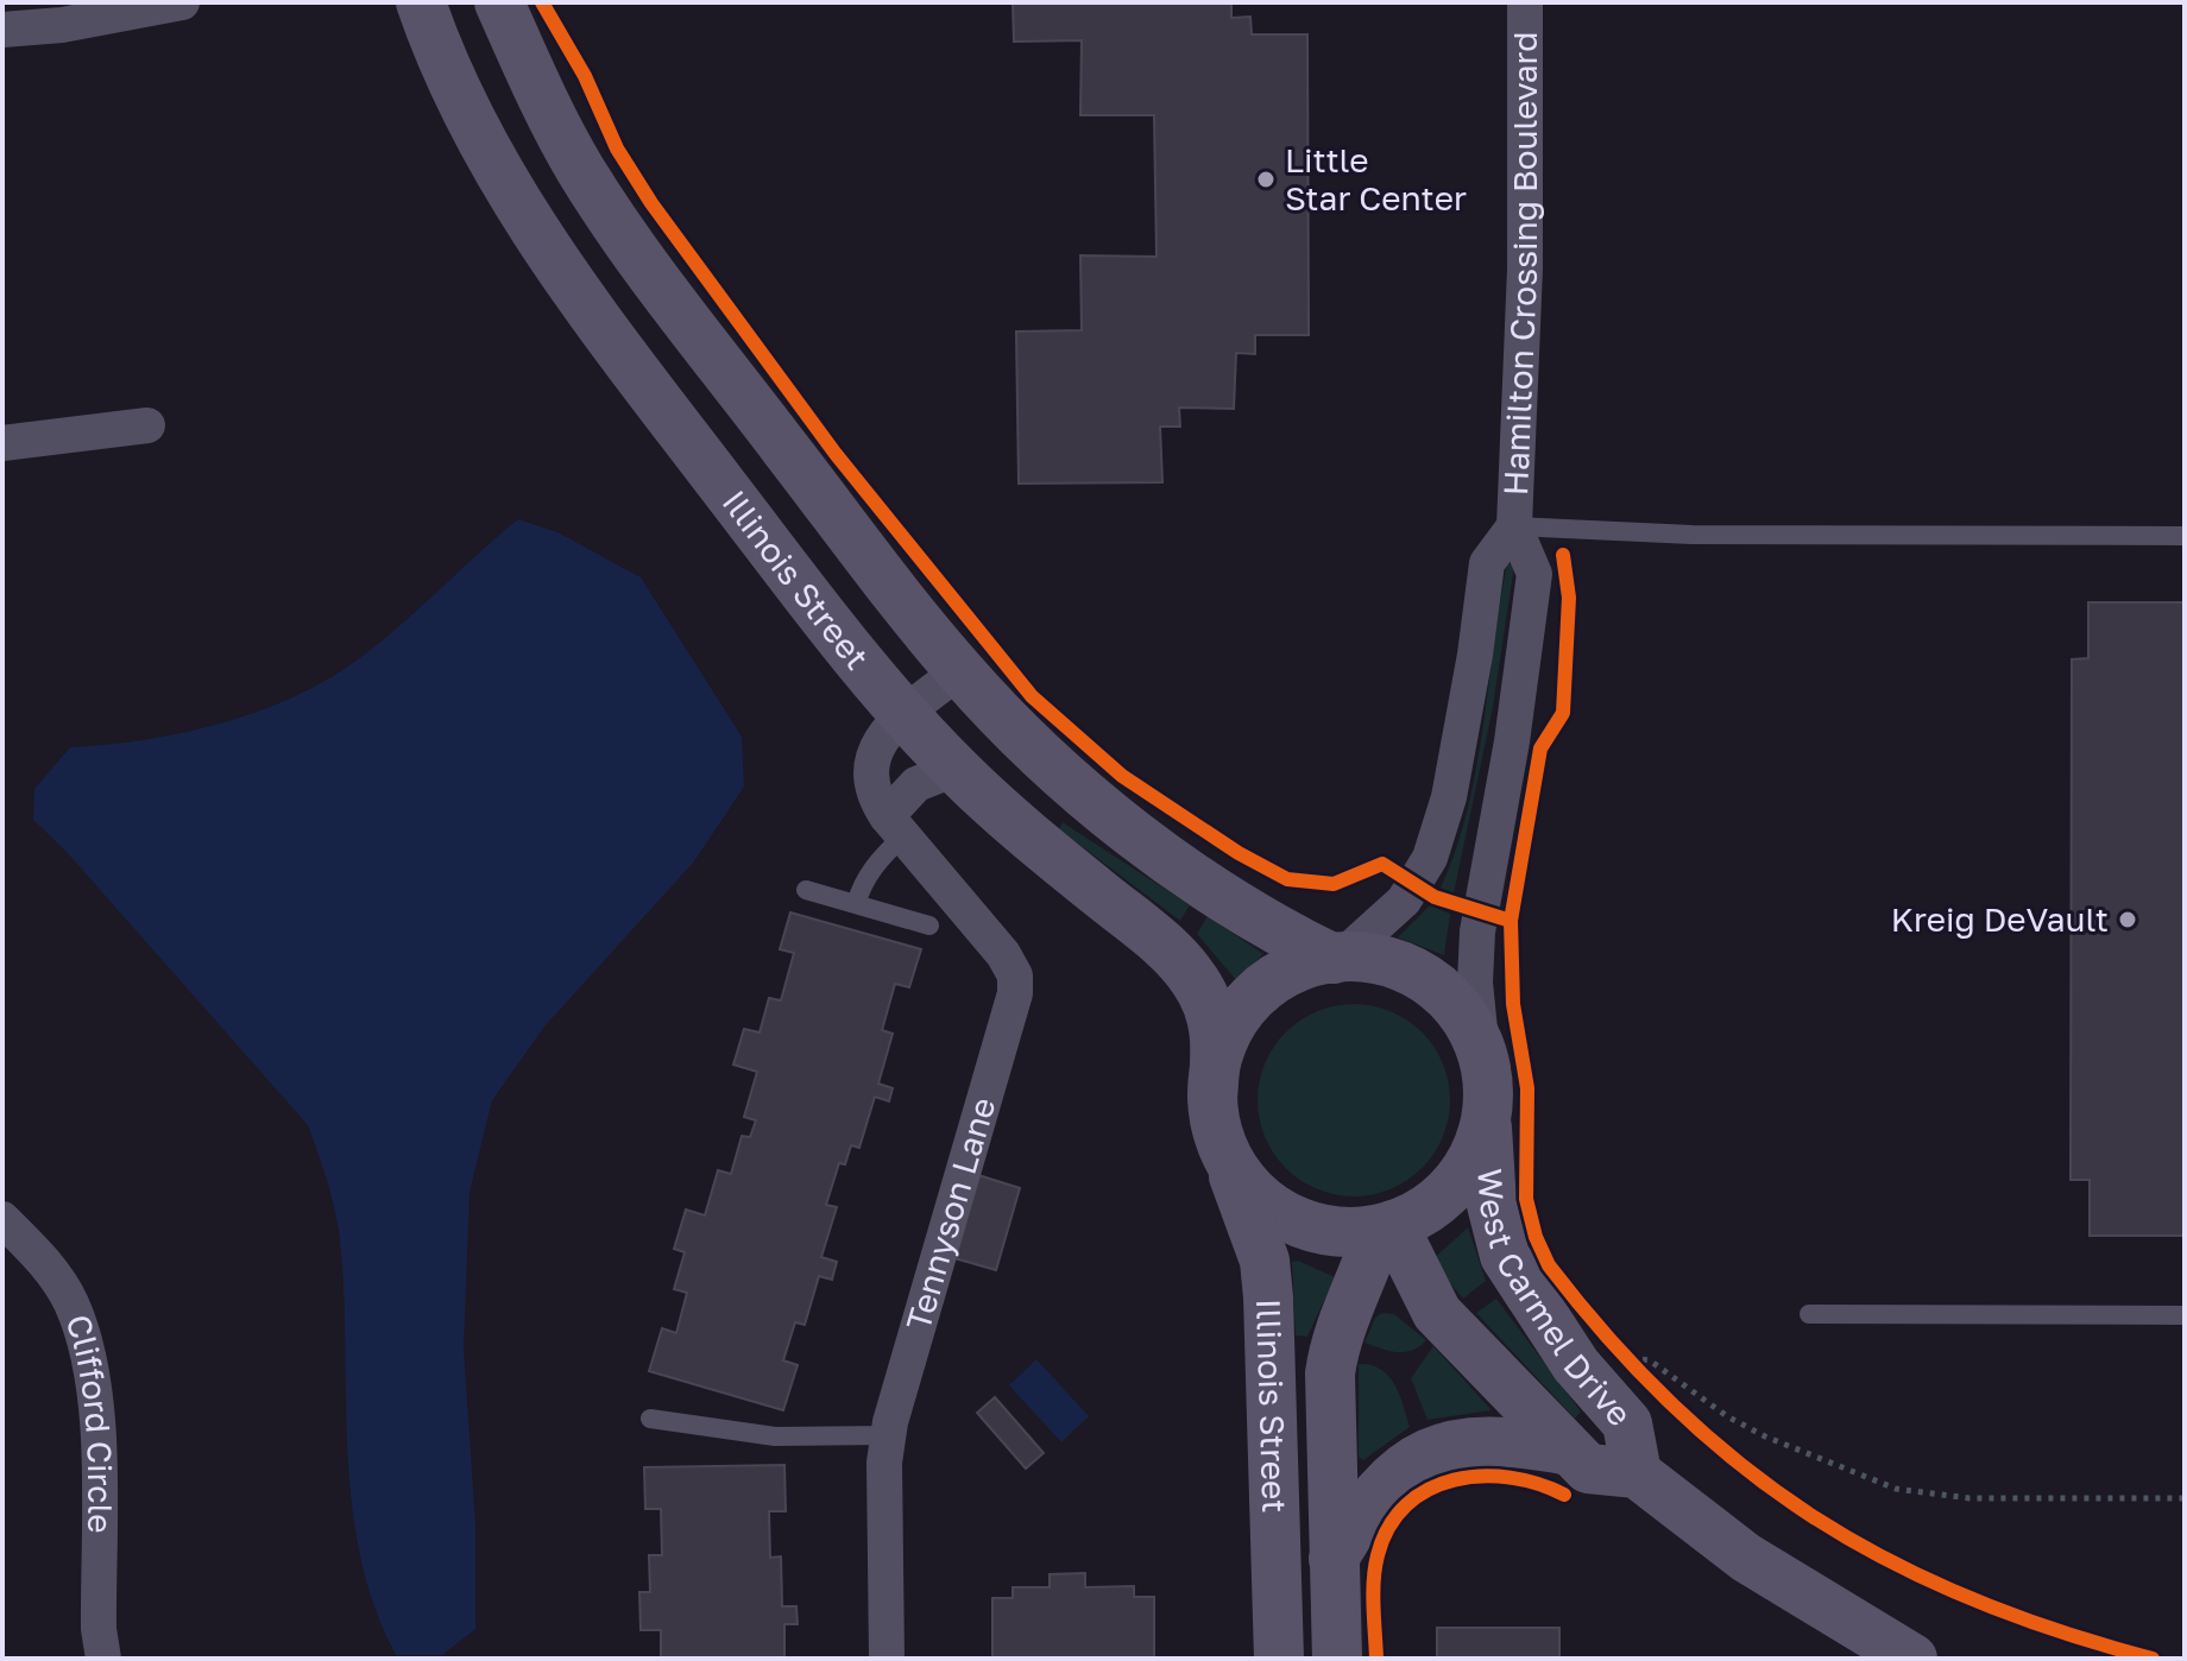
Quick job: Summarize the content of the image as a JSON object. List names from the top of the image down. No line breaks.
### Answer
{"streets":{"street":["Hamilton Crossing Boulevard","Illinois Street","Tennyson Lane","West Carmel Drive","Clifford Circle"]},"crossings":[["Hamilton Crossing Boulevard","Illinois Street"],["Hamilton Crossing Boulevard","West Carmel Drive"],["Illinois Street","Tennyson Lane"],["Illinois Street","West Carmel Drive"]],"places":["Little Star Center","Kreig DeVault"]}
